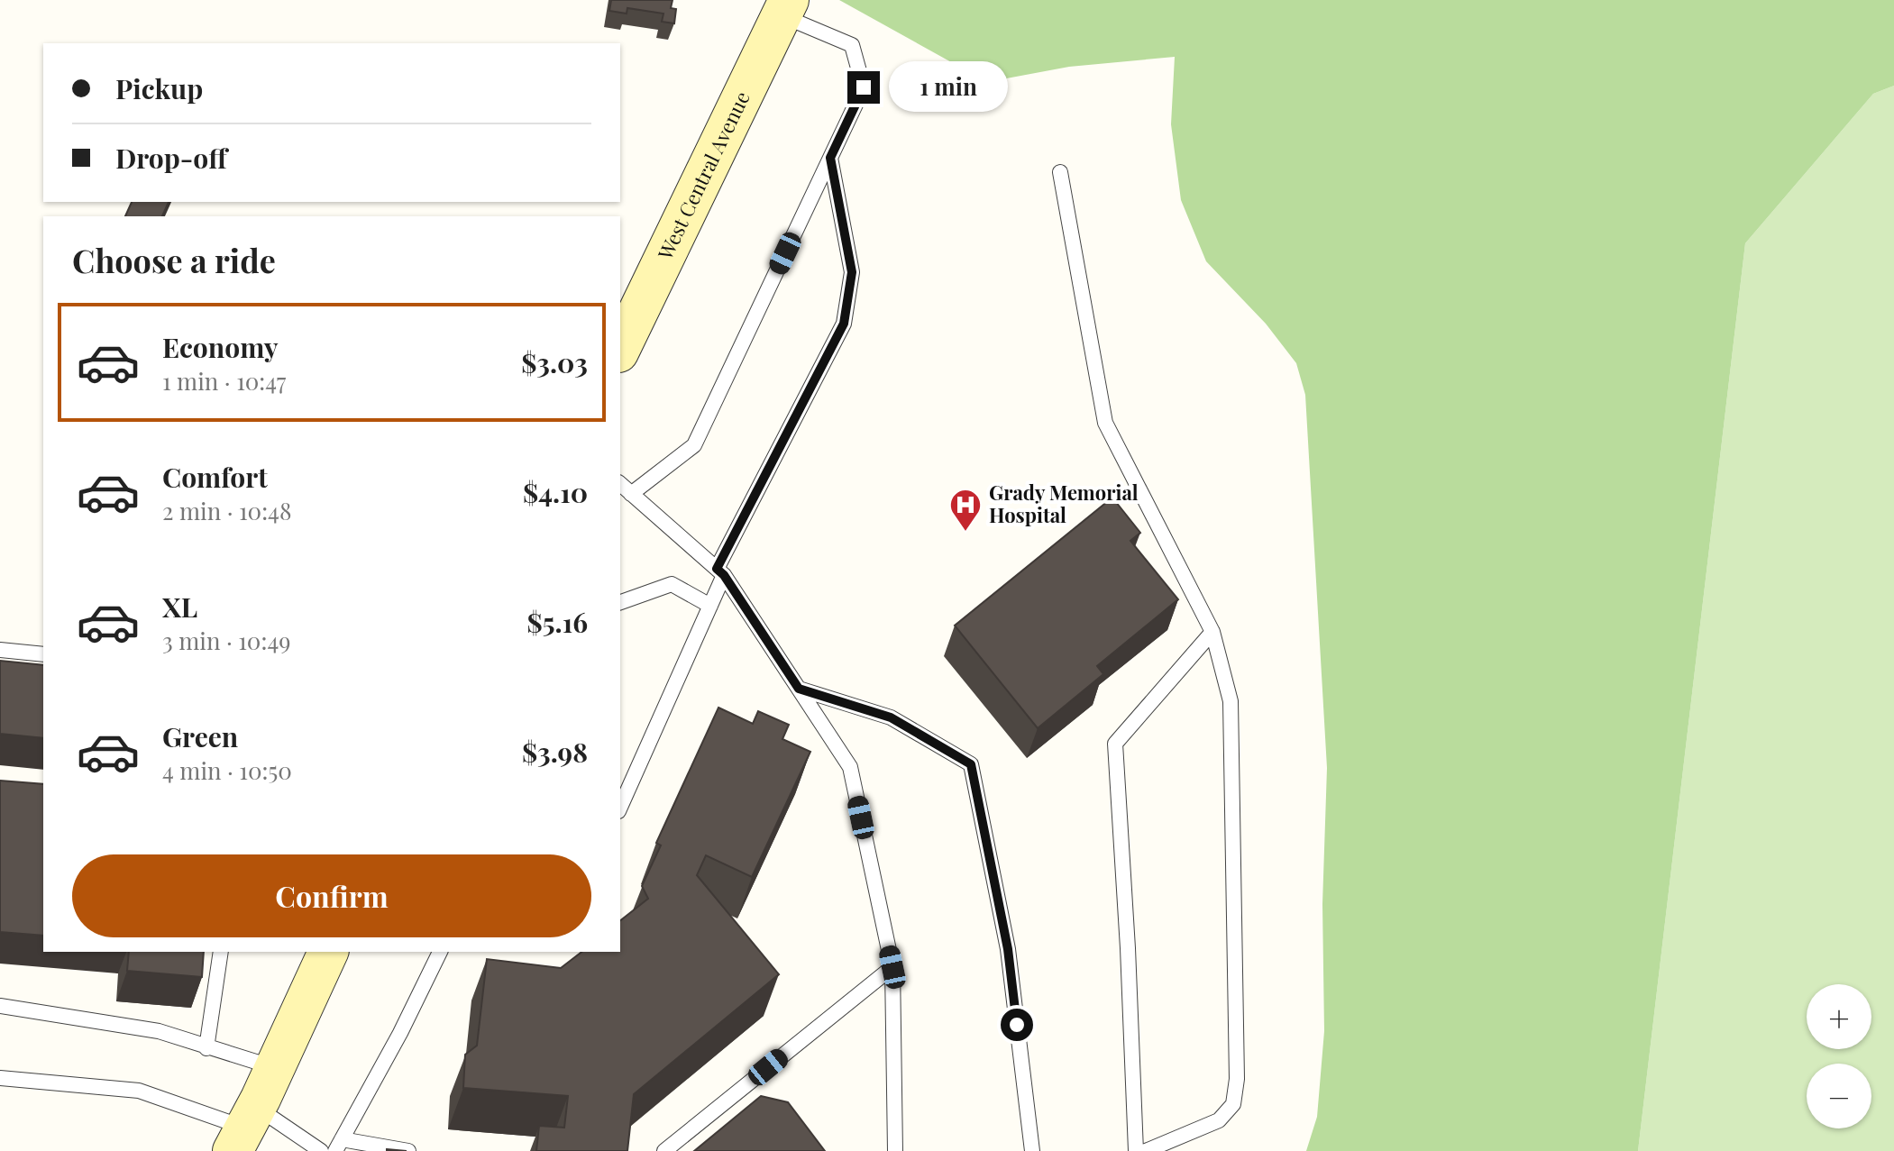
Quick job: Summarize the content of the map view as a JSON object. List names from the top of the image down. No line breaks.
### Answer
{"streets":{"main road":["West Central Avenue"]},"places":{"hospital":["Grady Memorial Hospital"]},"page":{"banner":["Pickup","Drop-off"],"bubble":"1 min","heading":"Choose a ride","list":[{"name":"Economy","note":"1 min · 10:47","value":"$3.03"},{"name":"Comfort","note":"2 min · 10:48","value":"$4.10"},{"name":"XL","note":"3 min · 10:49","value":"$5.16"},{"name":"Green","note":"4 min · 10:50","value":"$3.98"}],"buttons":"Confirm","map_buttons":["+","−"]}}
